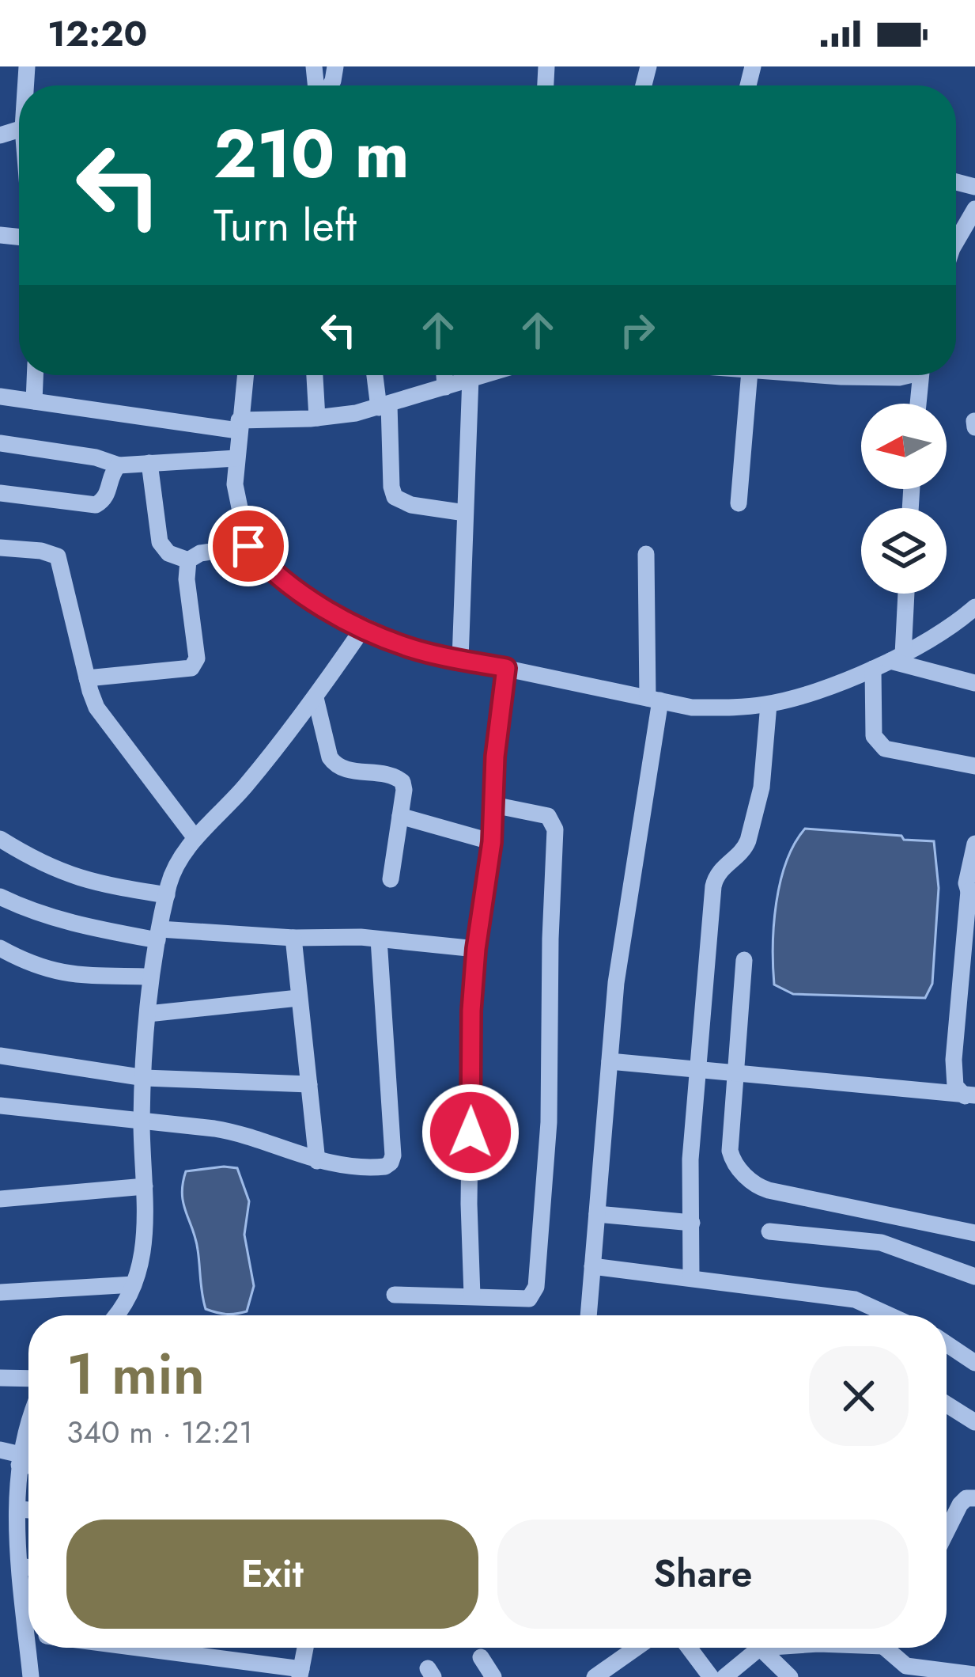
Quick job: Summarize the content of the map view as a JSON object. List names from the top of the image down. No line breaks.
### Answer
{"north":"left","page":{"status":"12:20","turn":["210 m","Turn left"],"heading":["1 min","340 m · 12:21"],"buttons":["Exit","Share"]}}
